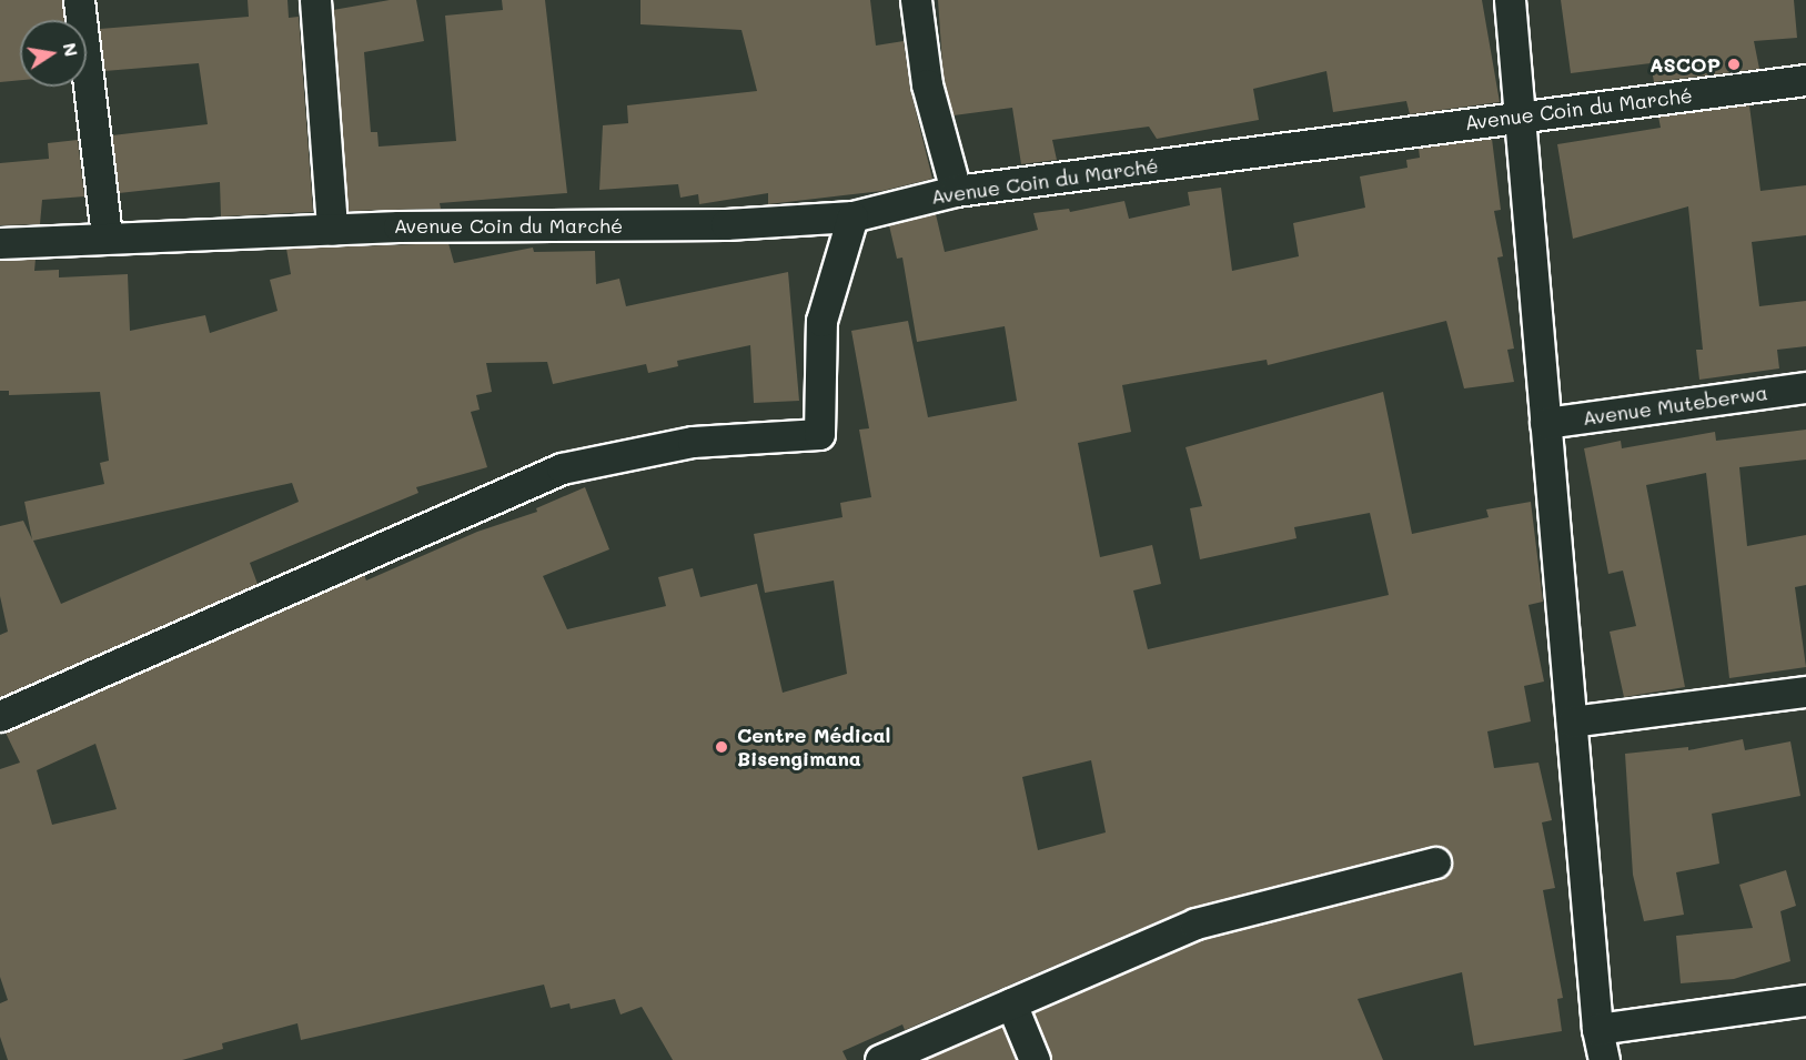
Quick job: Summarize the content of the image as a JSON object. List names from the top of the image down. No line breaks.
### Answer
{"streets":{"street":["Avenue Coin du Marché","Avenue Muteberwa"]},"places":["ASCOP","Centre Médical Bisengimana"],"north":"right"}
